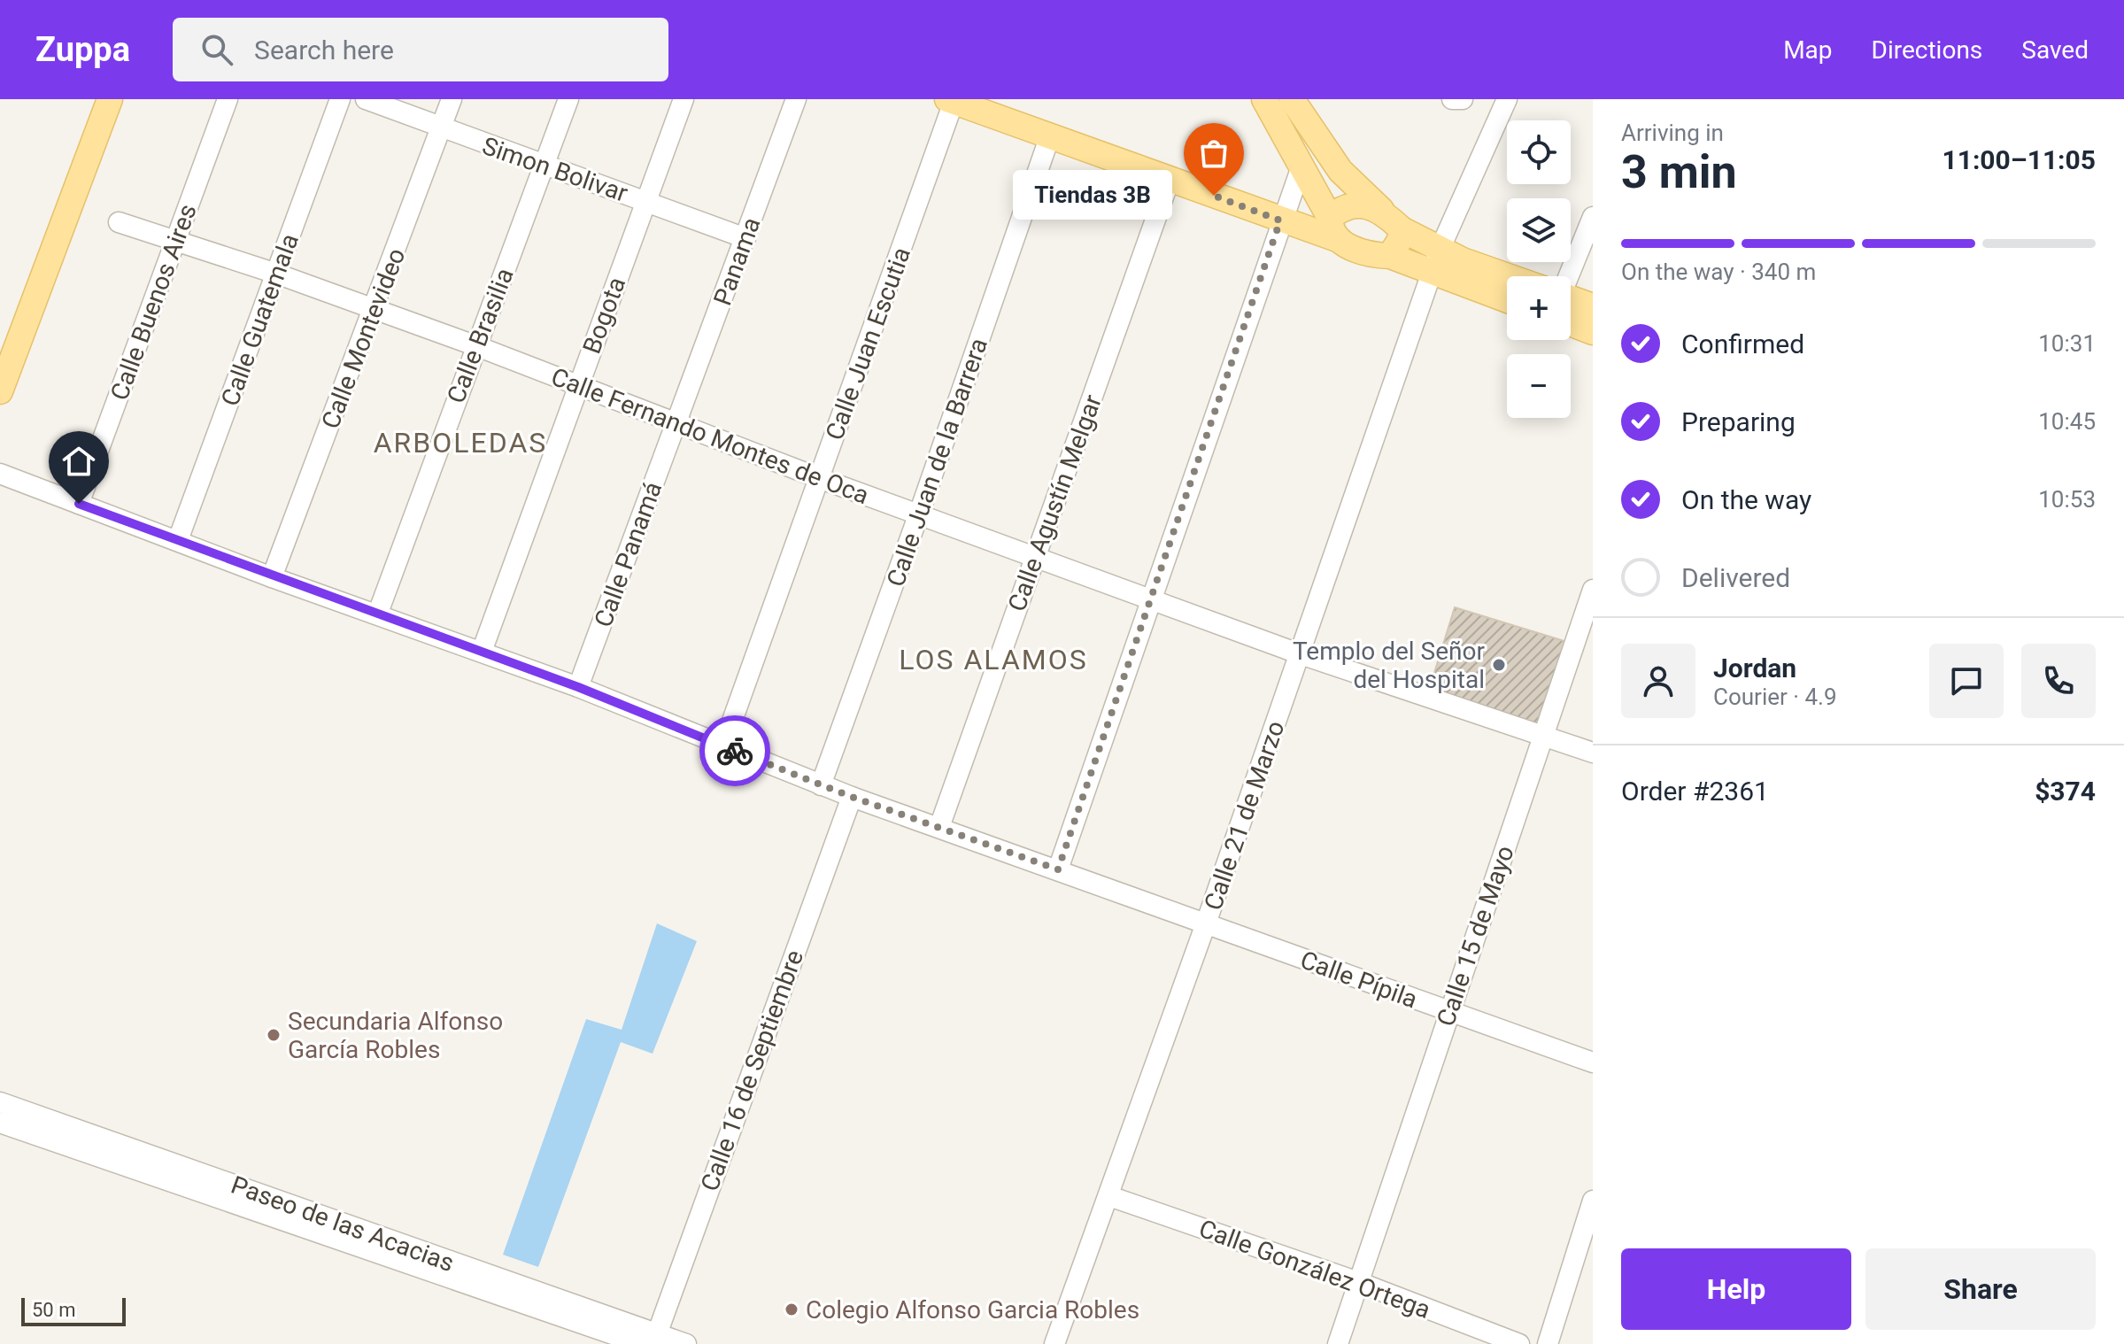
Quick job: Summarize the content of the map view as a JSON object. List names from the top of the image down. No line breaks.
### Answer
{"streets":{"street":["Simon Bolivar","Panama","Calle Buenos Aires","Bogota","Calle Guatemala","Calle Brasilia","Calle Montevideo","Calle Juan Escutia","Calle Fernando Montes de Oca","Calle Juan de la Barrera","Calle Agustín Melgar","Calle Panamá","Calle 21 de Marzo","Calle 15 de Mayo","Calle Pípila","Calle 16 de Septiembre","Paseo de las Acacias","Calle González Ortega"]},"crossings":[["Simon Bolivar","Panama"],["Simon Bolivar","Bogota"],["Simon Bolivar","Calle Brasilia"],["Simon Bolivar","Calle Montevideo"],["Panama","Calle Fernando Montes de Oca"],["Panama","Calle Panamá"],["Calle Buenos Aires","Calle Fernando Montes de Oca"],["Calle Buenos Aires","Calle Pípila"],["Bogota","Calle Fernando Montes de Oca"],["Bogota","Calle Pípila"],["Calle Guatemala","Calle Fernando Montes de Oca"],["Calle Guatemala","Calle Pípila"],["Calle Brasilia","Calle Fernando Montes de Oca"],["Calle Brasilia","Calle Pípila"],["Calle Montevideo","Calle Fernando Montes de Oca"],["Calle Montevideo","Calle Pípila"],["Calle Juan Escutia","Calle Fernando Montes de Oca"],["Calle Juan Escutia","Calle Pípila"],["Calle Fernando Montes de Oca","Calle Juan de la Barrera"],["Calle Fernando Montes de Oca","Calle Agustín Melgar"],["Calle Fernando Montes de Oca","Calle Panamá"],["Calle Fernando Montes de Oca","Calle 21 de Marzo"],["Calle Fernando Montes de Oca","Calle 15 de Mayo"],["Calle Juan de la Barrera","Calle Pípila"],["Calle Agustín Melgar","Calle Pípila"],["Calle Panamá","Calle Pípila"],["Calle 21 de Marzo","Calle Pípila"],["Calle 21 de Marzo","Calle González Ortega"],["Calle 15 de Mayo","Calle Pípila"],["Calle 15 de Mayo","Calle González Ortega"],["Calle Pípila","Calle 16 de Septiembre"],["Calle 16 de Septiembre","Paseo de las Acacias"]],"districts":["ARBOLEDAS","LOS ALAMOS"],"places":["Tiendas 3B","Templo del Señor del Hospital","Secundaria Alfonso García Robles","Colegio Alfonso Garcia Robles"],"scale_bar":"50 m","page":{"header":"Zuppa","search":"Search here","nav":["Map","Directions","Saved"],"heading":["3 min","Arriving in","11:00–11:05"],"panel":["Jordan","Courier · 4.9","Order #2361","$374"],"map_buttons":["+","−"],"bubble":"Tiendas 3B","bar":"On the way · 340 m","list":[["Confirmed","10:31"],["Preparing","10:45"],["On the way","10:53"],"Delivered"],"buttons":["Help","Share"],"scale":"50 m"}}
